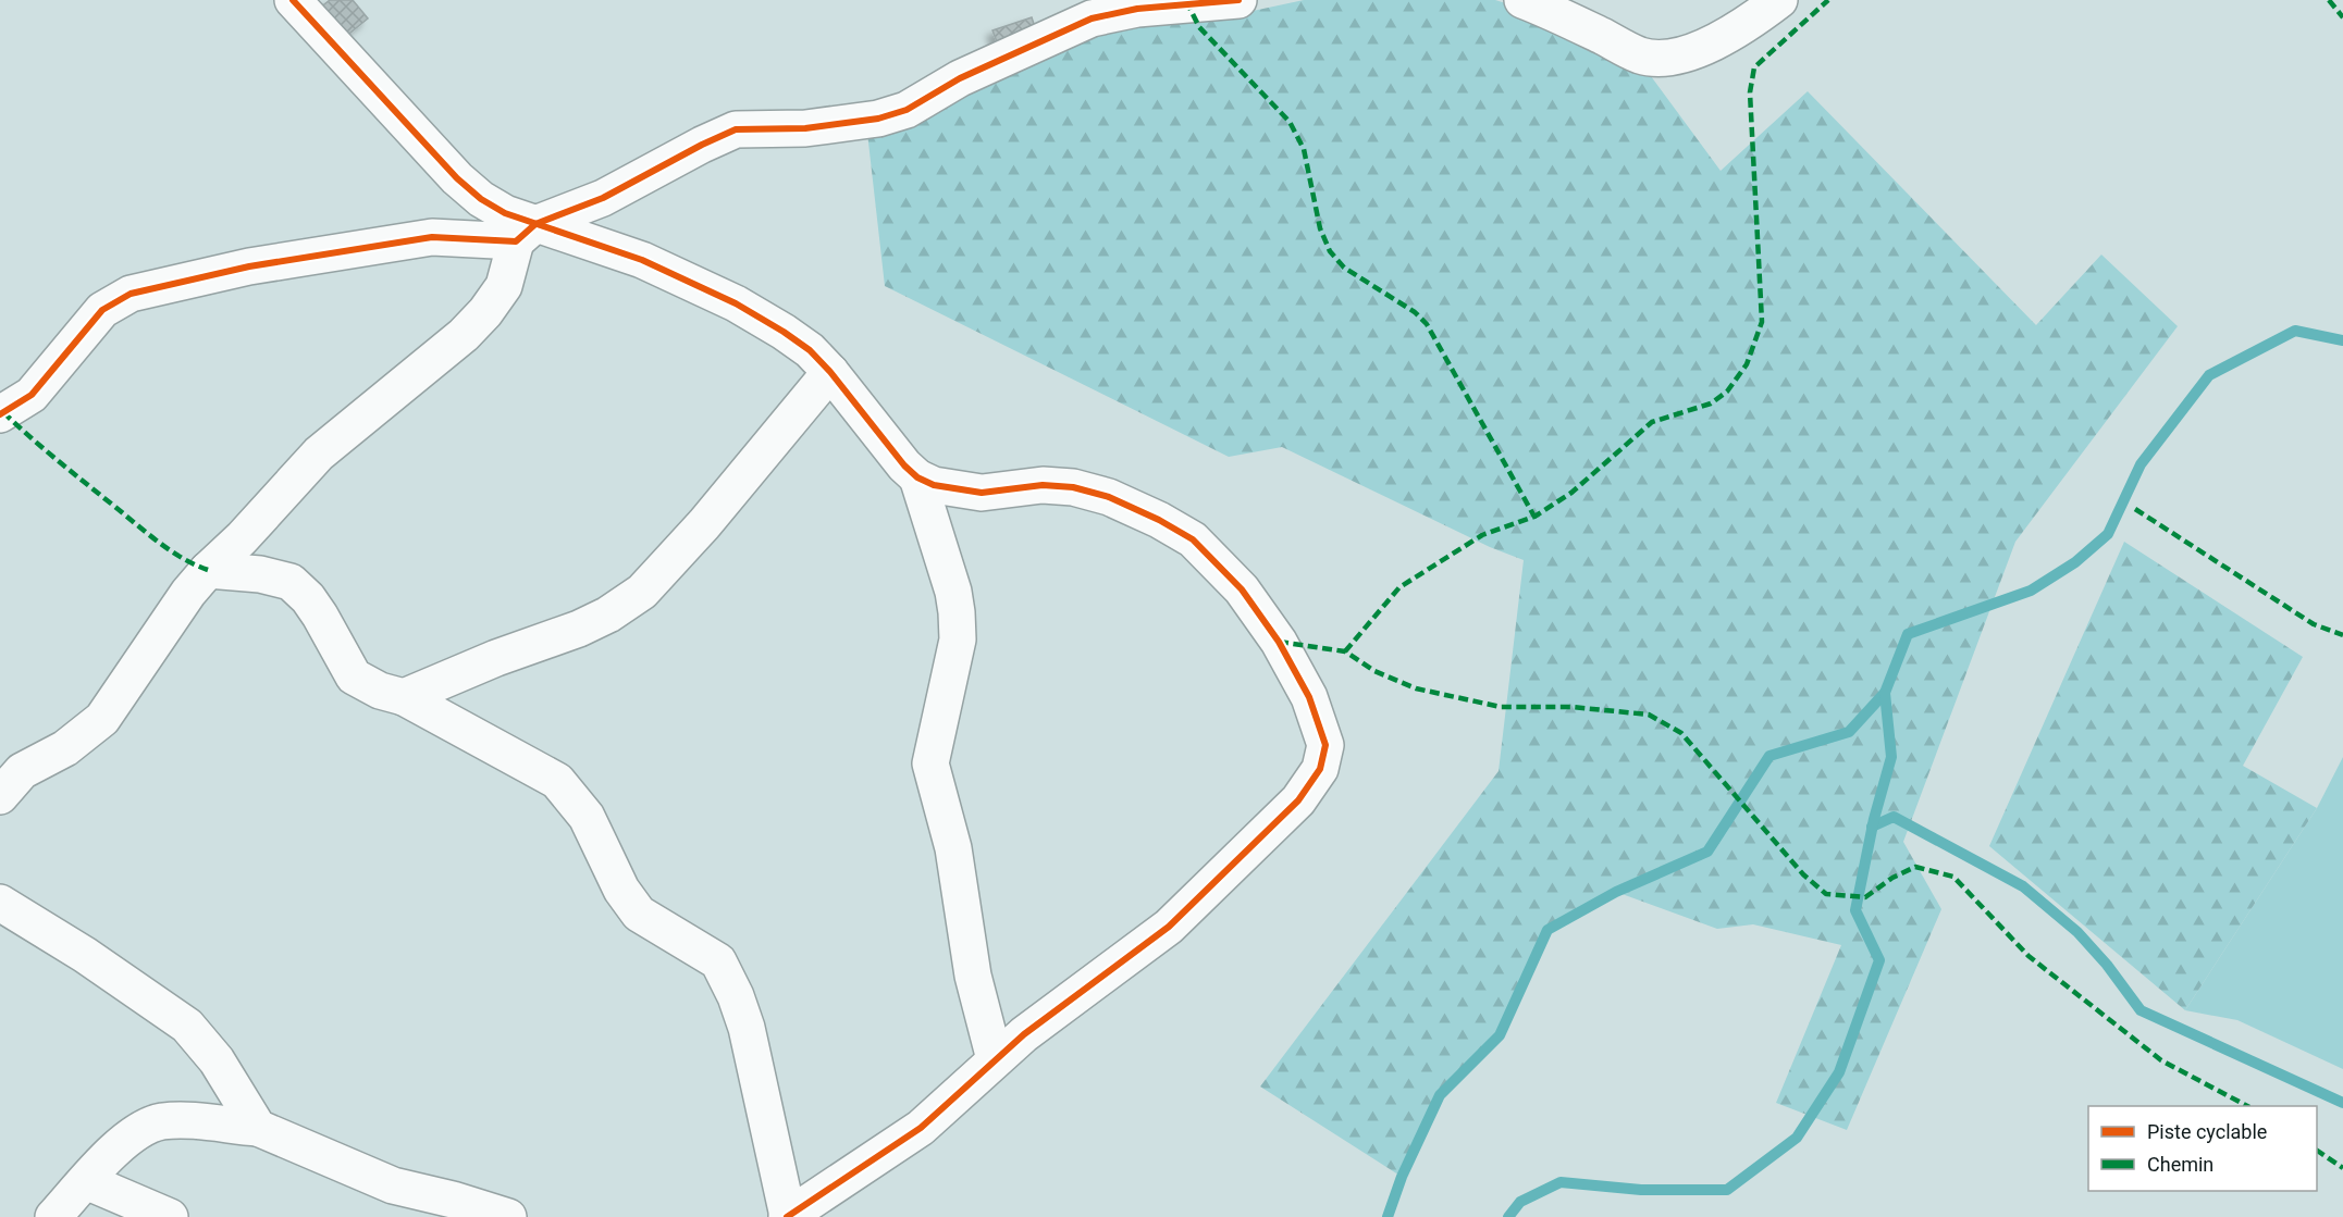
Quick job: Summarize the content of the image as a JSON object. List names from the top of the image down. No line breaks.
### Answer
{"legend":["Piste cyclable","Chemin"]}
